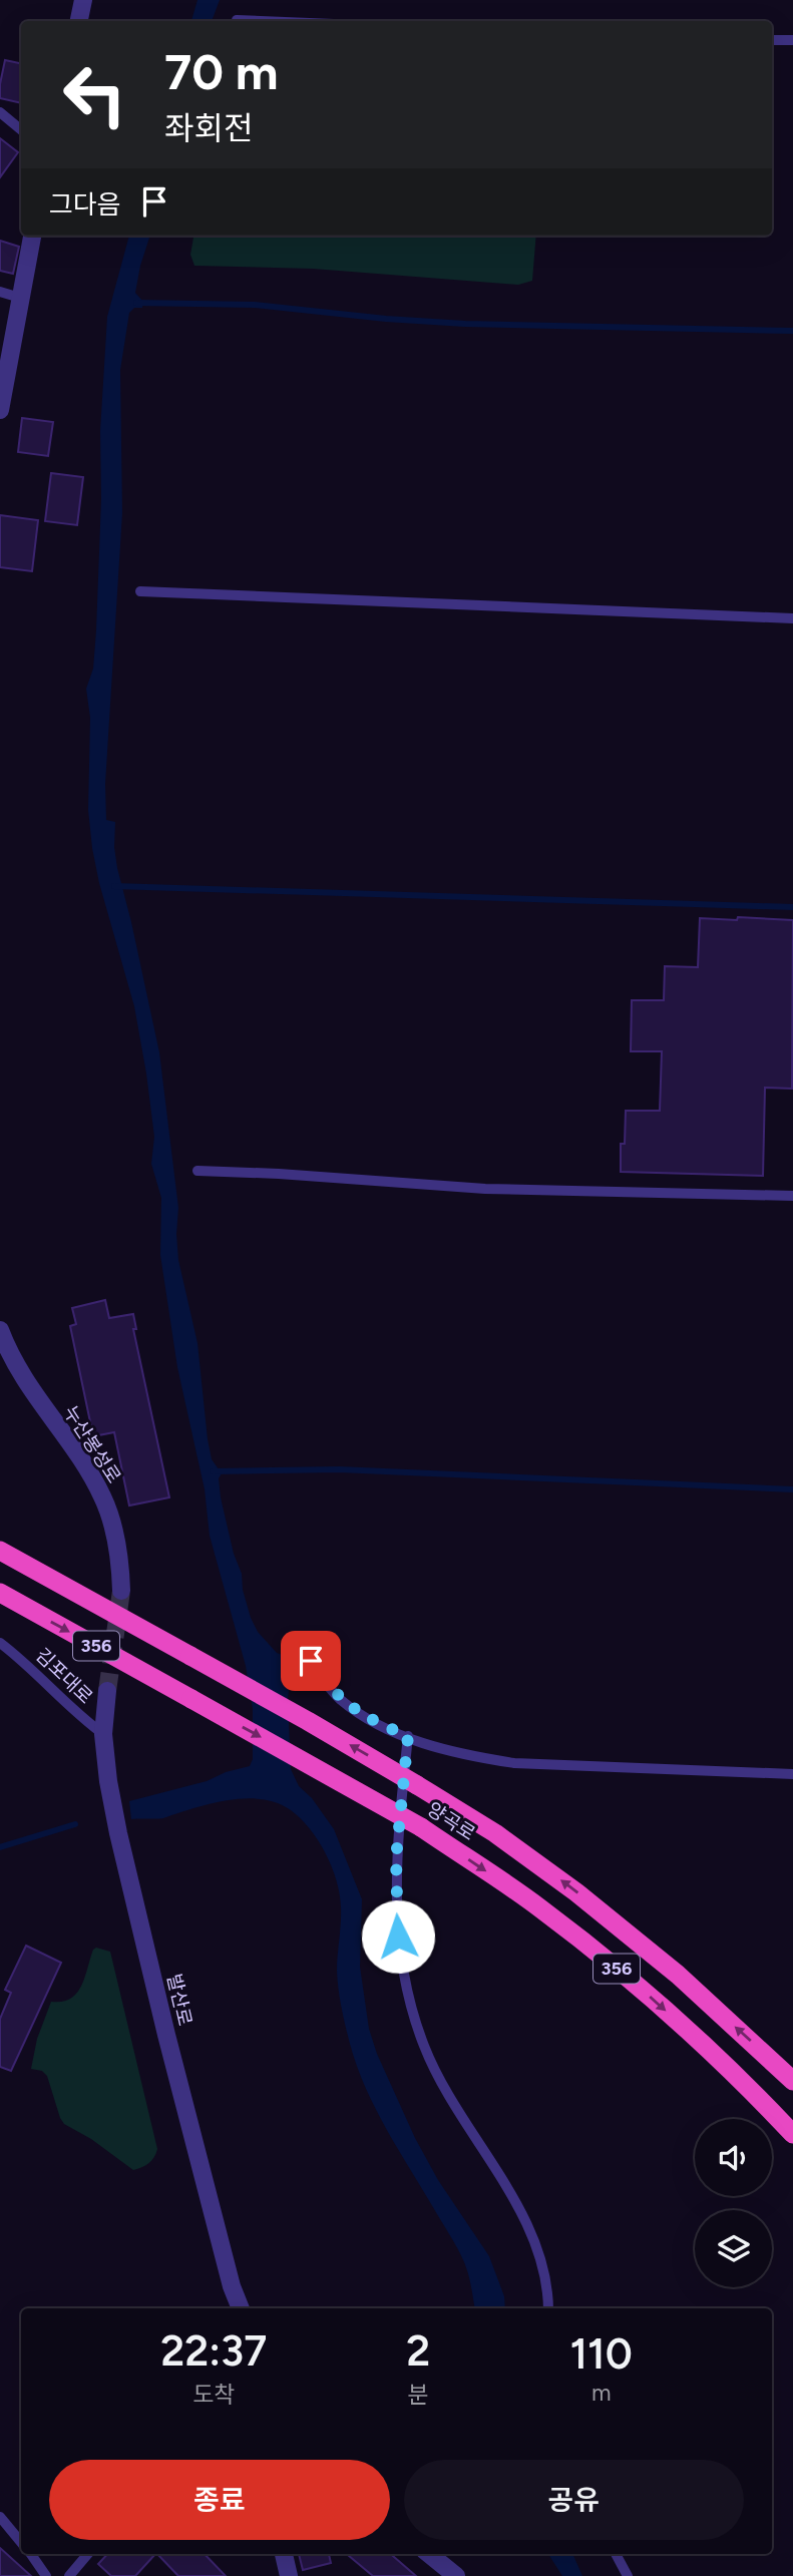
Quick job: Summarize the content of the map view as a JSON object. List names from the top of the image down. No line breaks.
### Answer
{"streets":{"highway":["356","양곡로"],"street":["누산봉성로","발산로"],"lane":["김포대로"]},"crossings":[["김포대로","발산로"]],"page":{"turn":["70 m","좌회전"],"then":"그다음","eta":["22:37","도착","2","분","110","m"],"buttons":["종료","공유"]}}
